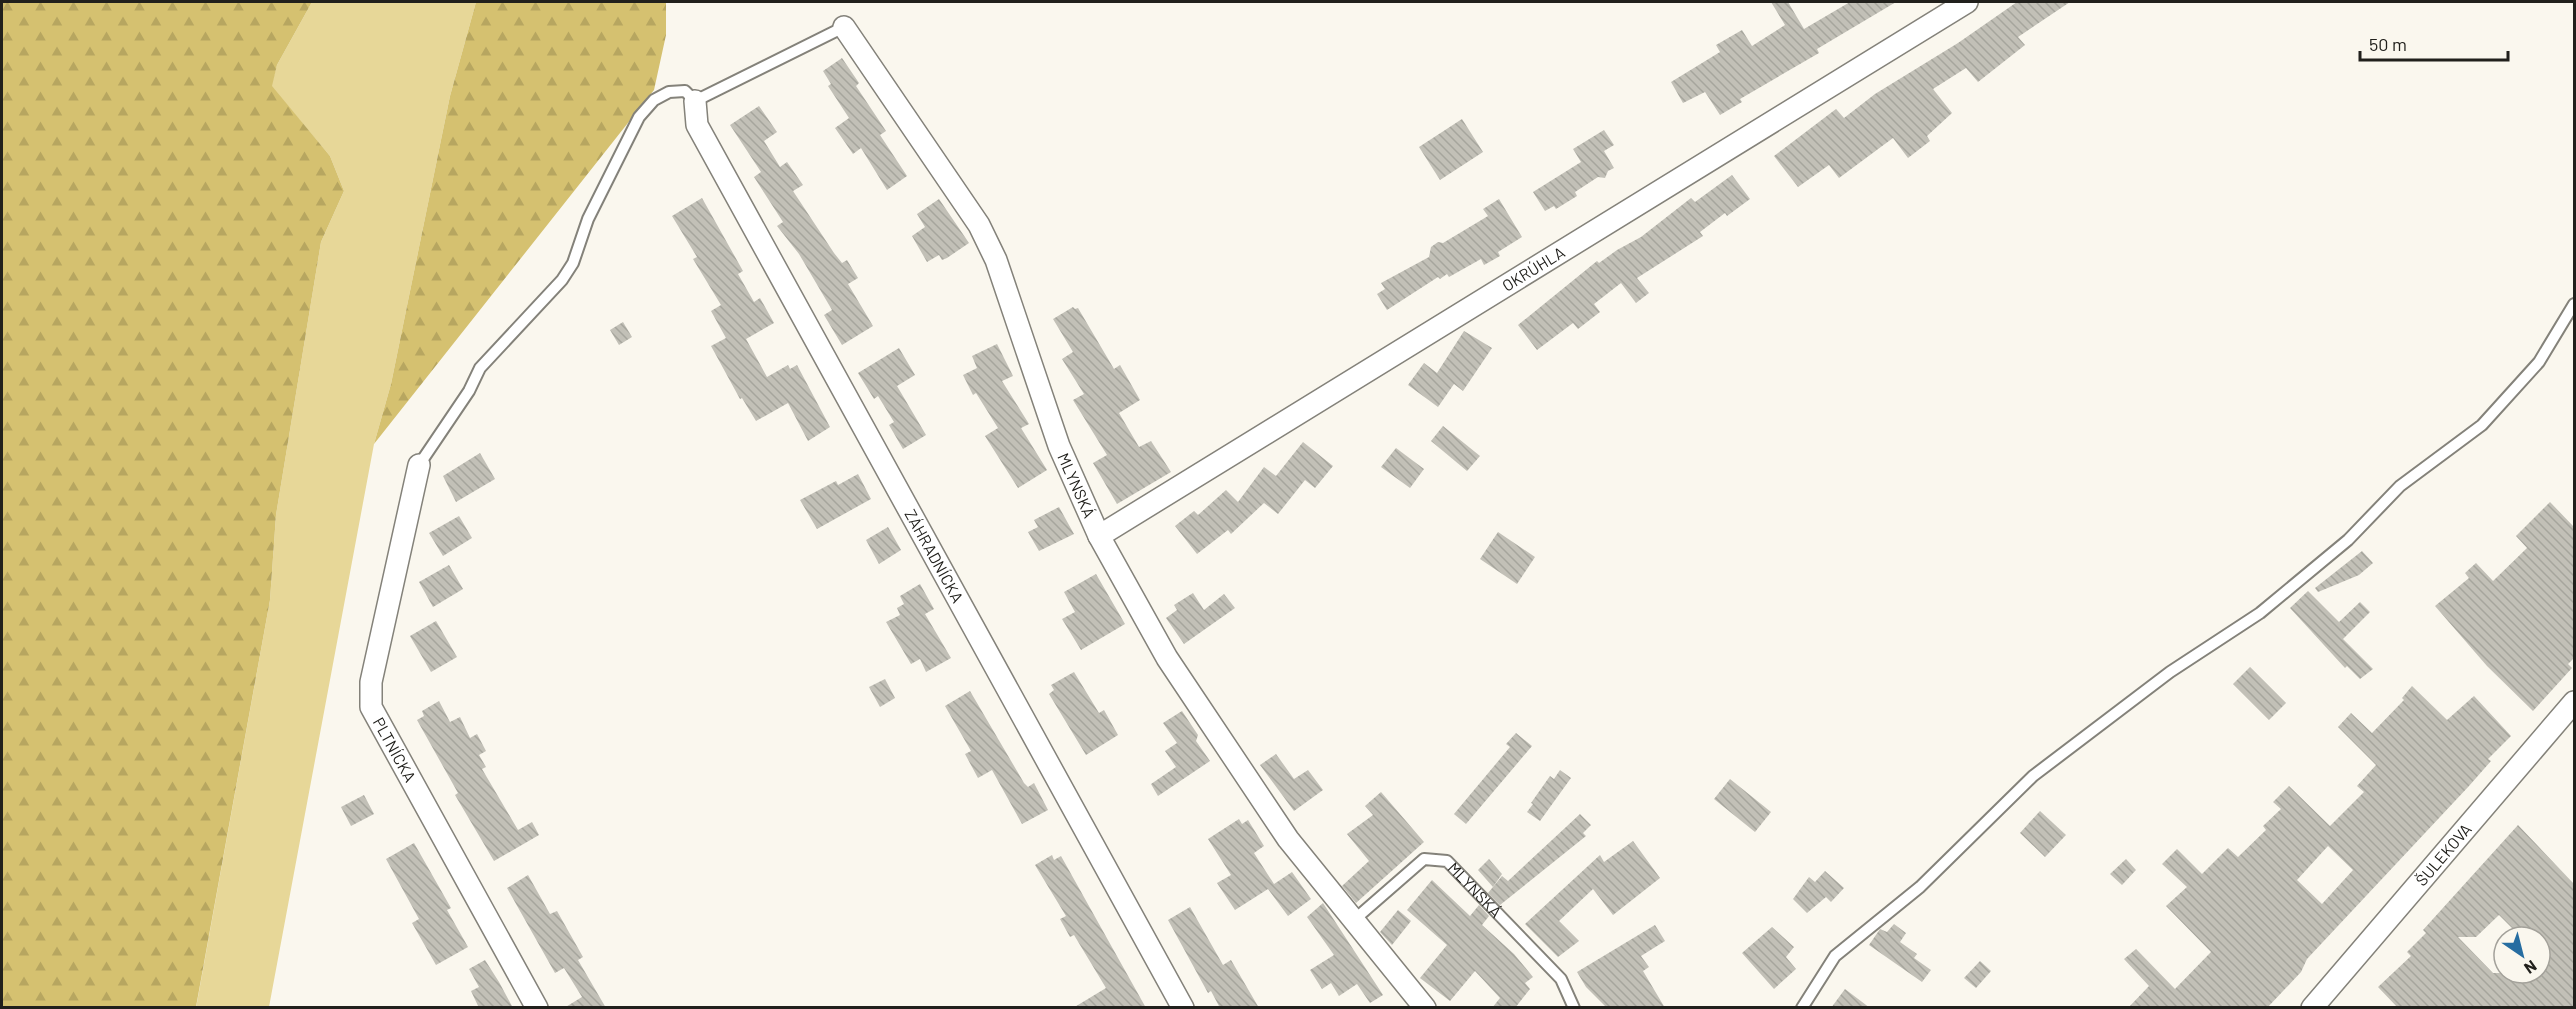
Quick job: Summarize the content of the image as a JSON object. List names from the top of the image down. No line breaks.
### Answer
{"streets":{"street":["OKRÚHLA","MLYNSKÁ","ZÁHRADNÍCKA","PLTNÍCKA","ŠULEKOVA"]},"crossings":[["OKRÚHLA","MLYNSKÁ"]],"scale_bar":"50 m","north":"bottom right"}
